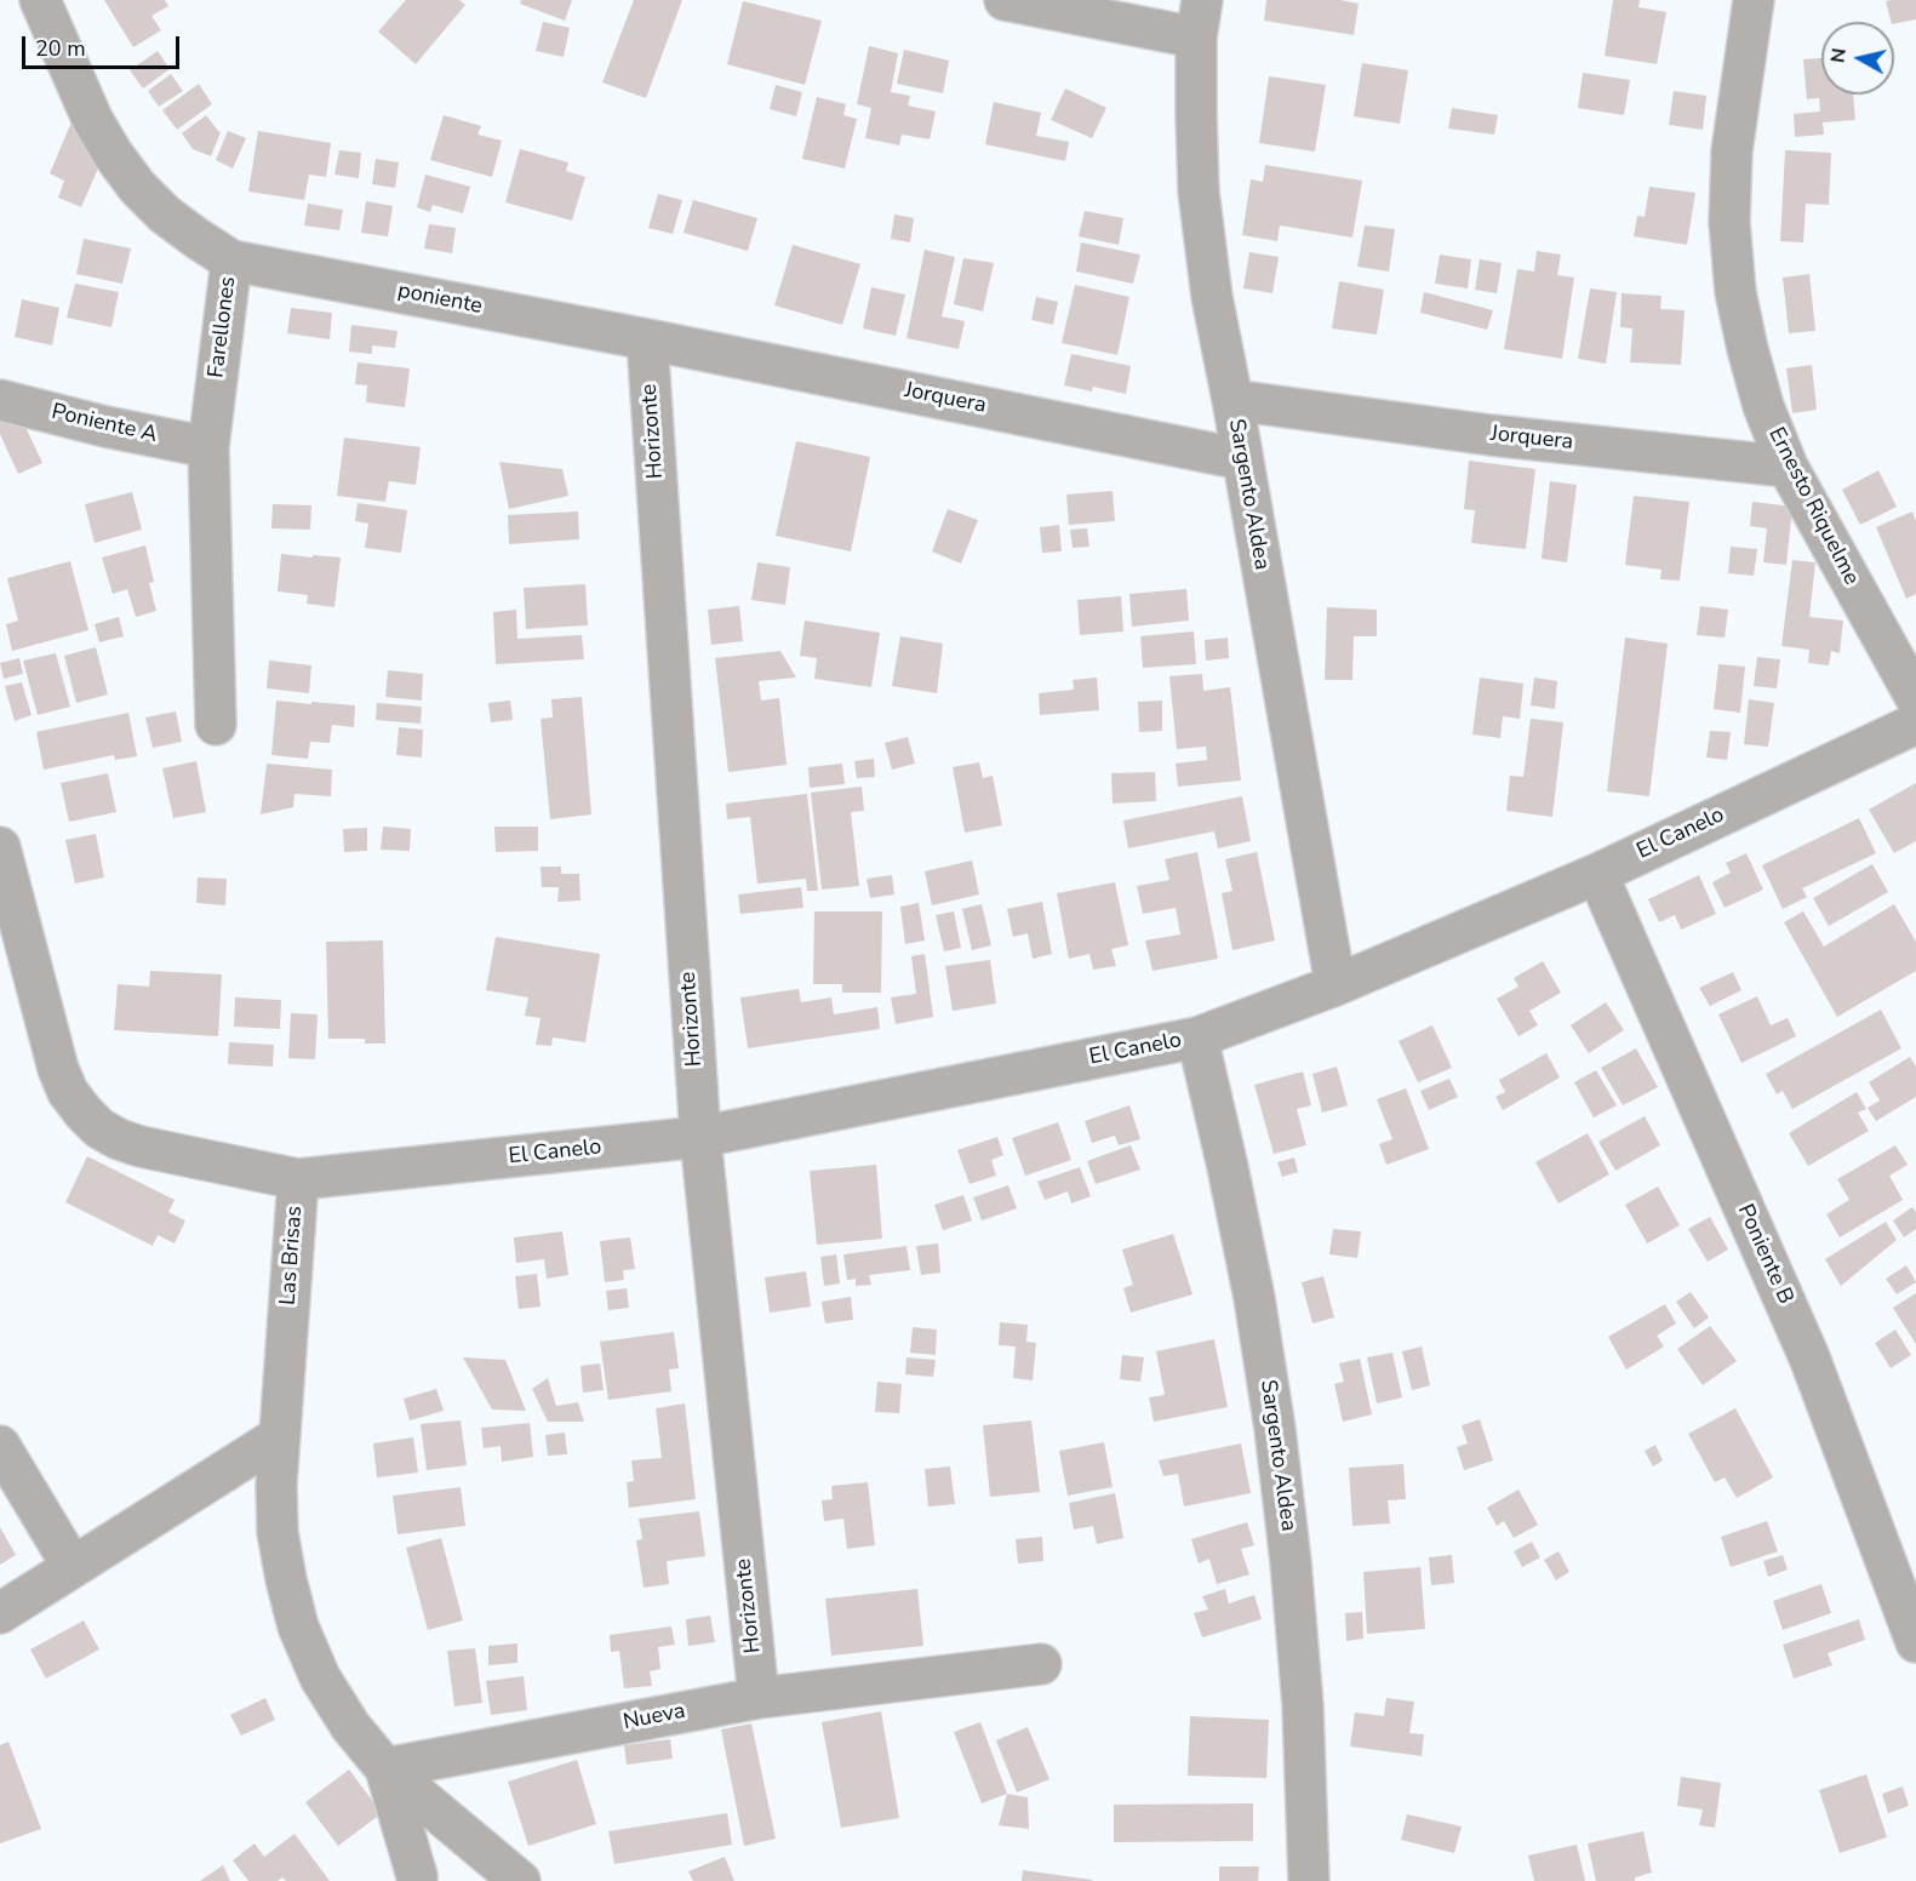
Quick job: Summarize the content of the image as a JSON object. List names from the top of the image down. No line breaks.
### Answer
{"streets":{"street":["poniente","Farellones","Jorquera","Poniente A","Horizonte","Sargento Aldea","Ernesto Riquelme","El Canelo","Poniente B","Las Brisas","Nueva"]},"crossings":[["poniente","Farellones"],["poniente","Jorquera"],["poniente","Horizonte"],["Farellones","Poniente A"],["Jorquera","Horizonte"],["Jorquera","Sargento Aldea"],["Jorquera","Ernesto Riquelme"],["Horizonte","El Canelo"],["Horizonte","Nueva"],["Sargento Aldea","El Canelo"],["El Canelo","Poniente B"],["El Canelo","Las Brisas"],["Las Brisas","Nueva"]],"scale_bar":"20 m","north":"left"}
